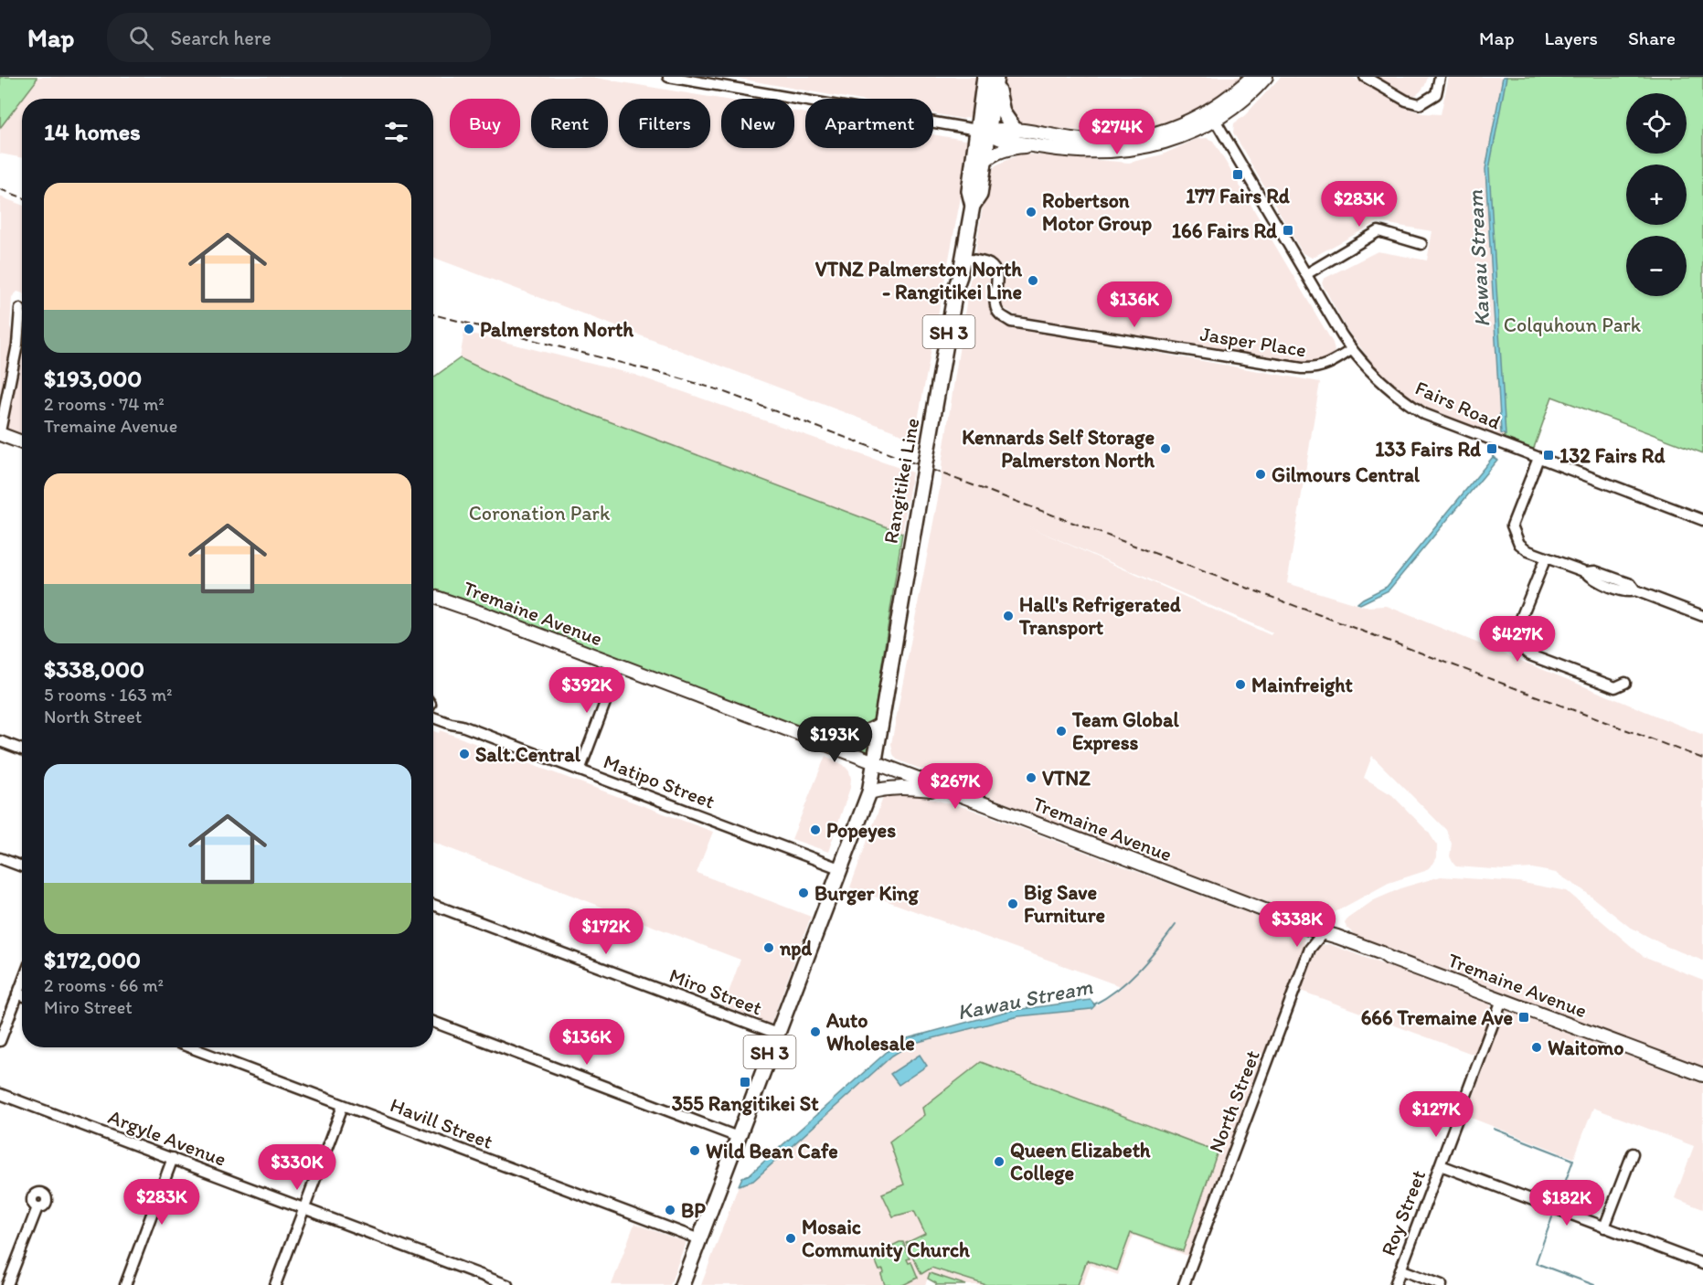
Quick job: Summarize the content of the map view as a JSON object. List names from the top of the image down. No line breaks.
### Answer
{"streets":{"highway":["SH 3","Rangitikei Line"],"main road":["Tremaine Avenue"],"street":["Jasper Place","Fairs Road","Matipo Street","Miro Street","North Street","Havill Street","Argyle Avenue","Roy Street"]},"crossings":[["SH 3","Rangitikei Line"],["SH 3","Tremaine Avenue"],["SH 3","Matipo Street"],["SH 3","Miro Street"],["SH 3","Havill Street"],["Jasper Place","Fairs Road"],["Jasper Place","Rangitikei Line"],["Rangitikei Line","Tremaine Avenue"],["Tremaine Avenue","North Street"],["Tremaine Avenue","Roy Street"]],"water":["Kawau Stream"],"parks":["Colquhoun Park","Coronation Park"],"places":{"transit":["177 Fairs Rd","166 Fairs Rd","133 Fairs Rd","132 Fairs Rd","666 Tremaine Ave","355 Rangitikei St"],"other":["Robertson Motor Group","VTNZ Palmerston North - Rangitikei Line","Palmerston North","Kennards Self Storage Palmerston North","Gilmours Central","Hall's Refrigerated Transport","Mainfreight","Team Global Express","Salt.Central","VTNZ","Popeyes","Burger King","Big Save Furniture","npd","Auto Wholesale","Waitomo","Wild Bean Cafe","Queen Elizabeth College","BP","Mosaic Community Church"]},"page":{"header":"Map","search":"Search here","nav":["Map","Layers","Share"],"map_buttons":["+","−"],"chip":["Buy","Rent","Filters","New","Apartment"],"heading":"14 homes","price":["$274K","$283K","$136K","$427K","$392K","$193K","$267K","$338K","$172K","$136K","$127K","$330K","$283K","$182K"],"list":[{"name":"$193,000","note":"2 rooms · 74 m² · Tremaine Avenue"},{"name":"$338,000","note":"5 rooms · 163 m² · North Street"},{"name":"$172,000","note":"2 rooms · 66 m² · Miro Street"}]}}
